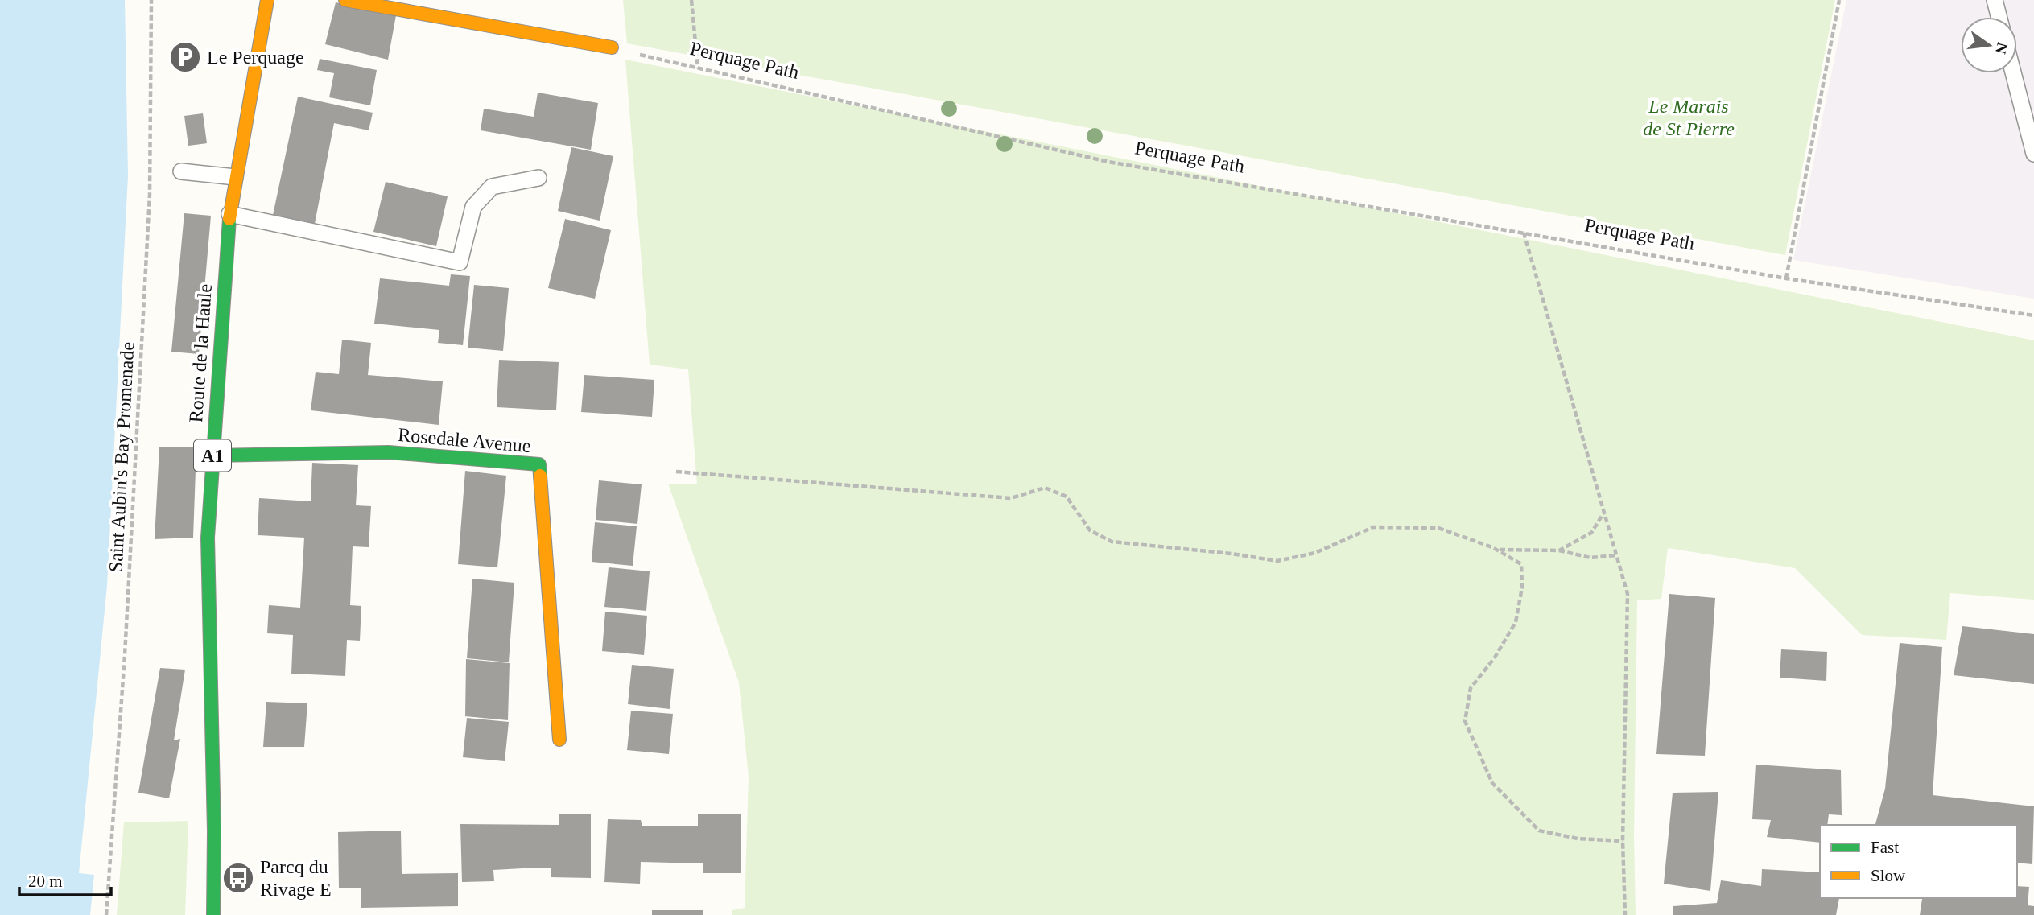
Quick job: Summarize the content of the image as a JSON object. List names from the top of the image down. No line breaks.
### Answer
{"streets":{"main road":["Route de la Haule","Rosedale Avenue","A1"],"path":["Perquage Path","Saint Aubin's Bay Promenade"]},"crossings":[["Route de la Haule","Rosedale Avenue"]],"parks":["Le Marais de St Pierre"],"places":{"parking":["Le Perquage"],"bus stop":["Parcq du Rivage E"]},"legend":["Fast","Slow"],"scale_bar":"20 m","north":"right"}
